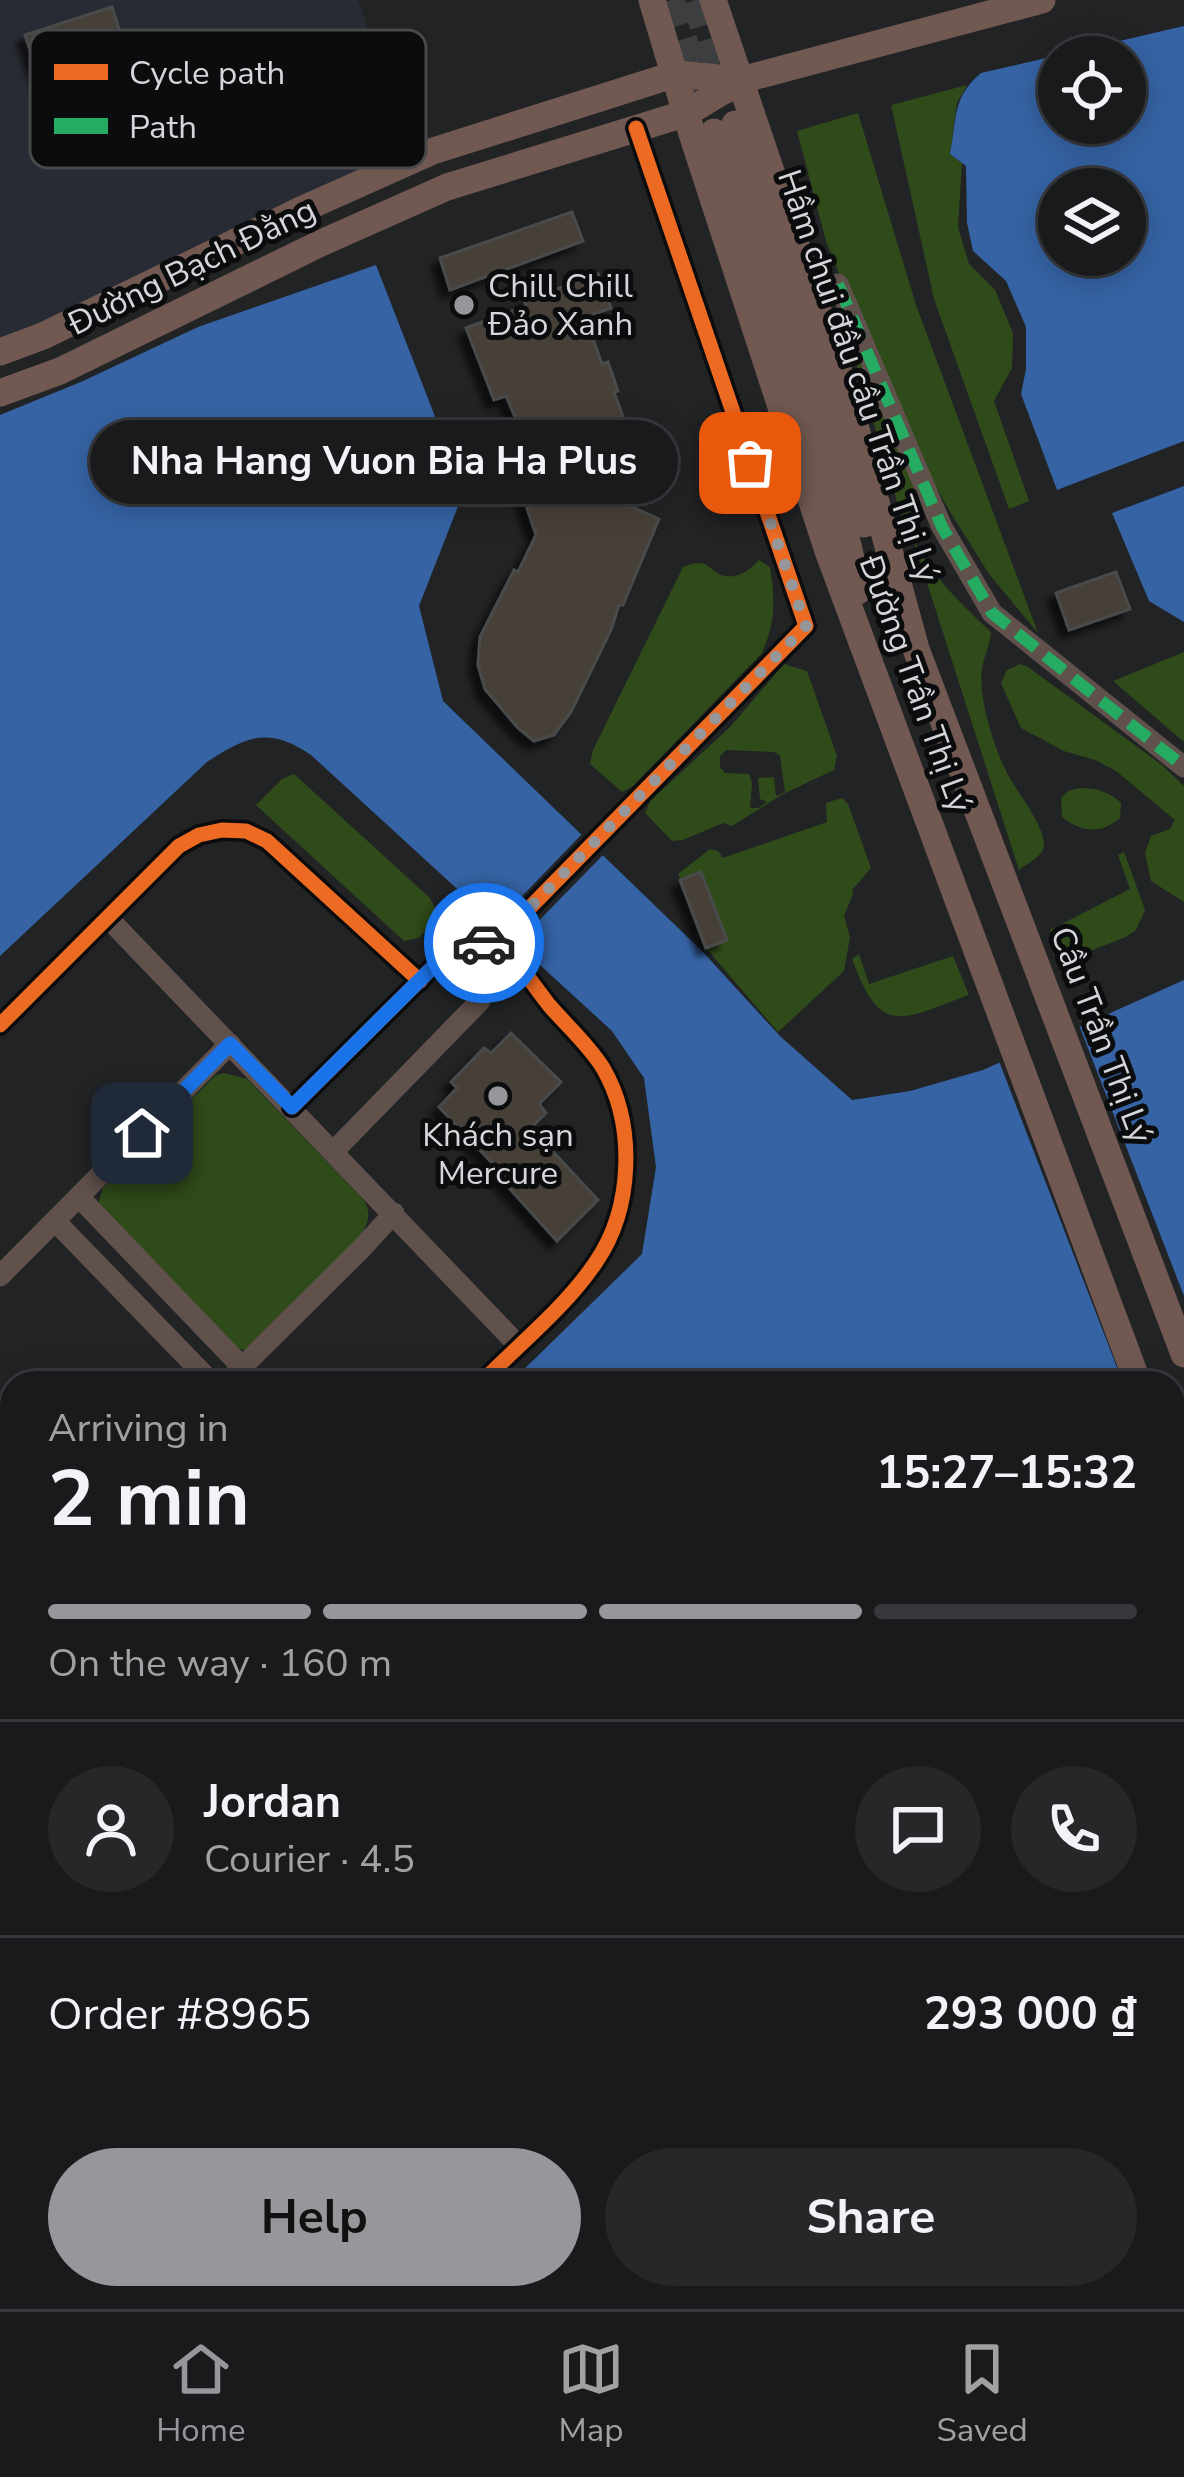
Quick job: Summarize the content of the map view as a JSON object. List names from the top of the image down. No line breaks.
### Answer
{"streets":{"main road":["Đường Bạch Đằng","Hầm chui đầu cầu Trần Thị Lý","Đường Trần Thị Lý","Cầu Trần Thị Lý"]},"crossings":[["Đường Bạch Đằng","Đường Trần Thị Lý"],["Hầm chui đầu cầu Trần Thị Lý","Đường Trần Thị Lý"],["Đường Trần Thị Lý","Cầu Trần Thị Lý"]],"places":["Chill Chill Đảo Xanh","Nha Hang Vuon Bia Ha Plus","Khách sạn Mercure"],"legend":["Cycle path","Path"],"page":{"bubble":"Nha Hang Vuon Bia Ha Plus","heading":["2 min","Arriving in","15:27–15:32"],"panel":["Jordan","Courier · 4.5","Order #8965","293 000 ₫"],"bar":"On the way · 160 m","buttons":["Help","Share"],"tabs":["Home","Map","Saved"]}}
